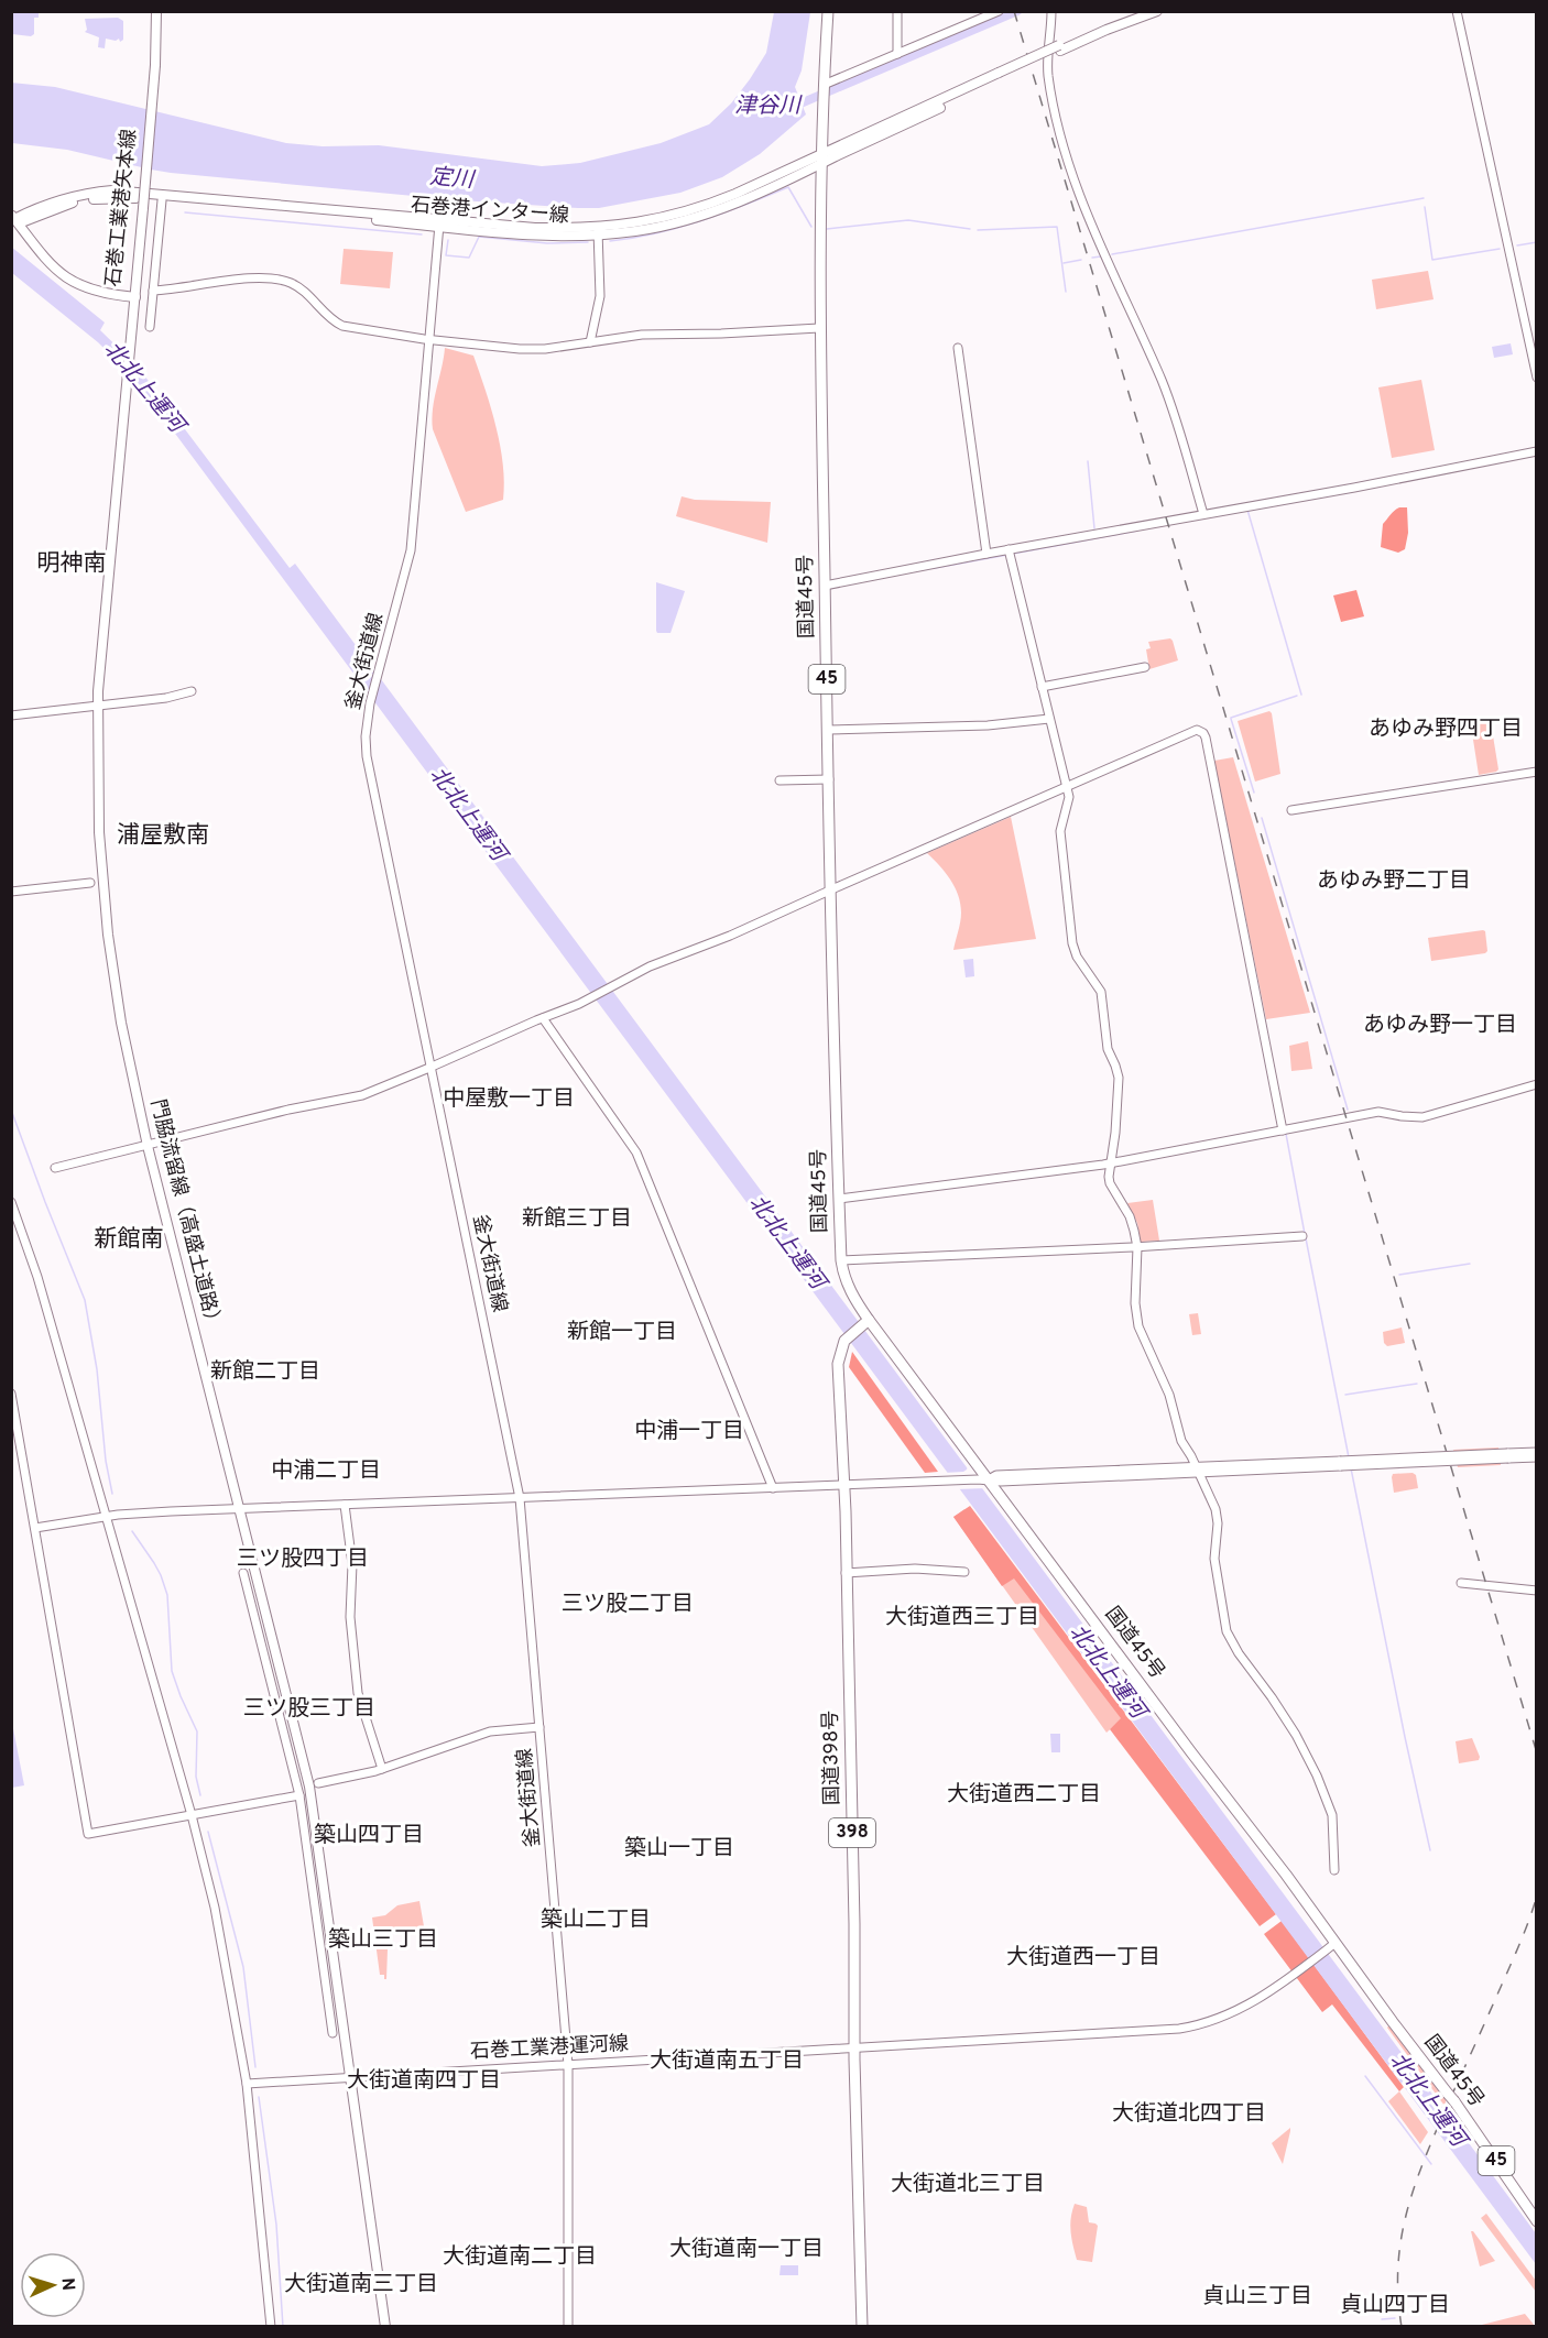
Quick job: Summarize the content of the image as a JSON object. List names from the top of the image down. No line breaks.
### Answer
{"streets":{"highway":["国道45号","45","国道398号","398"],"main road":["石巻工業港矢本線","石巻港インター線","門脇流留線（高盛土道路）"],"street":["釜大街道線","石巻工業港運河線"]},"crossings":[["石巻工業港矢本線","石巻港インター線"],["石巻工業港矢本線","門脇流留線（高盛土道路）"],["石巻港インター線","国道45号"],["石巻港インター線","釜大街道線"],["国道45号","国道398号"],["国道45号","石巻工業港運河線"],["釜大街道線","石巻工業港運河線"],["門脇流留線（高盛土道路）","石巻工業港運河線"],["国道398号","石巻工業港運河線"]],"districts":["明神南","あゆみ野四丁目","浦屋敷南","あゆみ野二丁目","あゆみ野一丁目","中屋敷一丁目","新館三丁目","新館南","新館一丁目","新館二丁目","中浦一丁目","中浦二丁目","三ツ股四丁目","三ツ股二丁目","大街道西三丁目","三ツ股三丁目","大街道西二丁目","築山四丁目","築山一丁目","築山二丁目","築山三丁目","大街道西一丁目","大街道南五丁目","大街道南四丁目","大街道北四丁目","大街道北三丁目","大街道南一丁目","大街道南二丁目","大街道南三丁目","貞山三丁目","貞山四丁目"],"water":["津谷川","定川","北北上運河"],"north":"right"}
